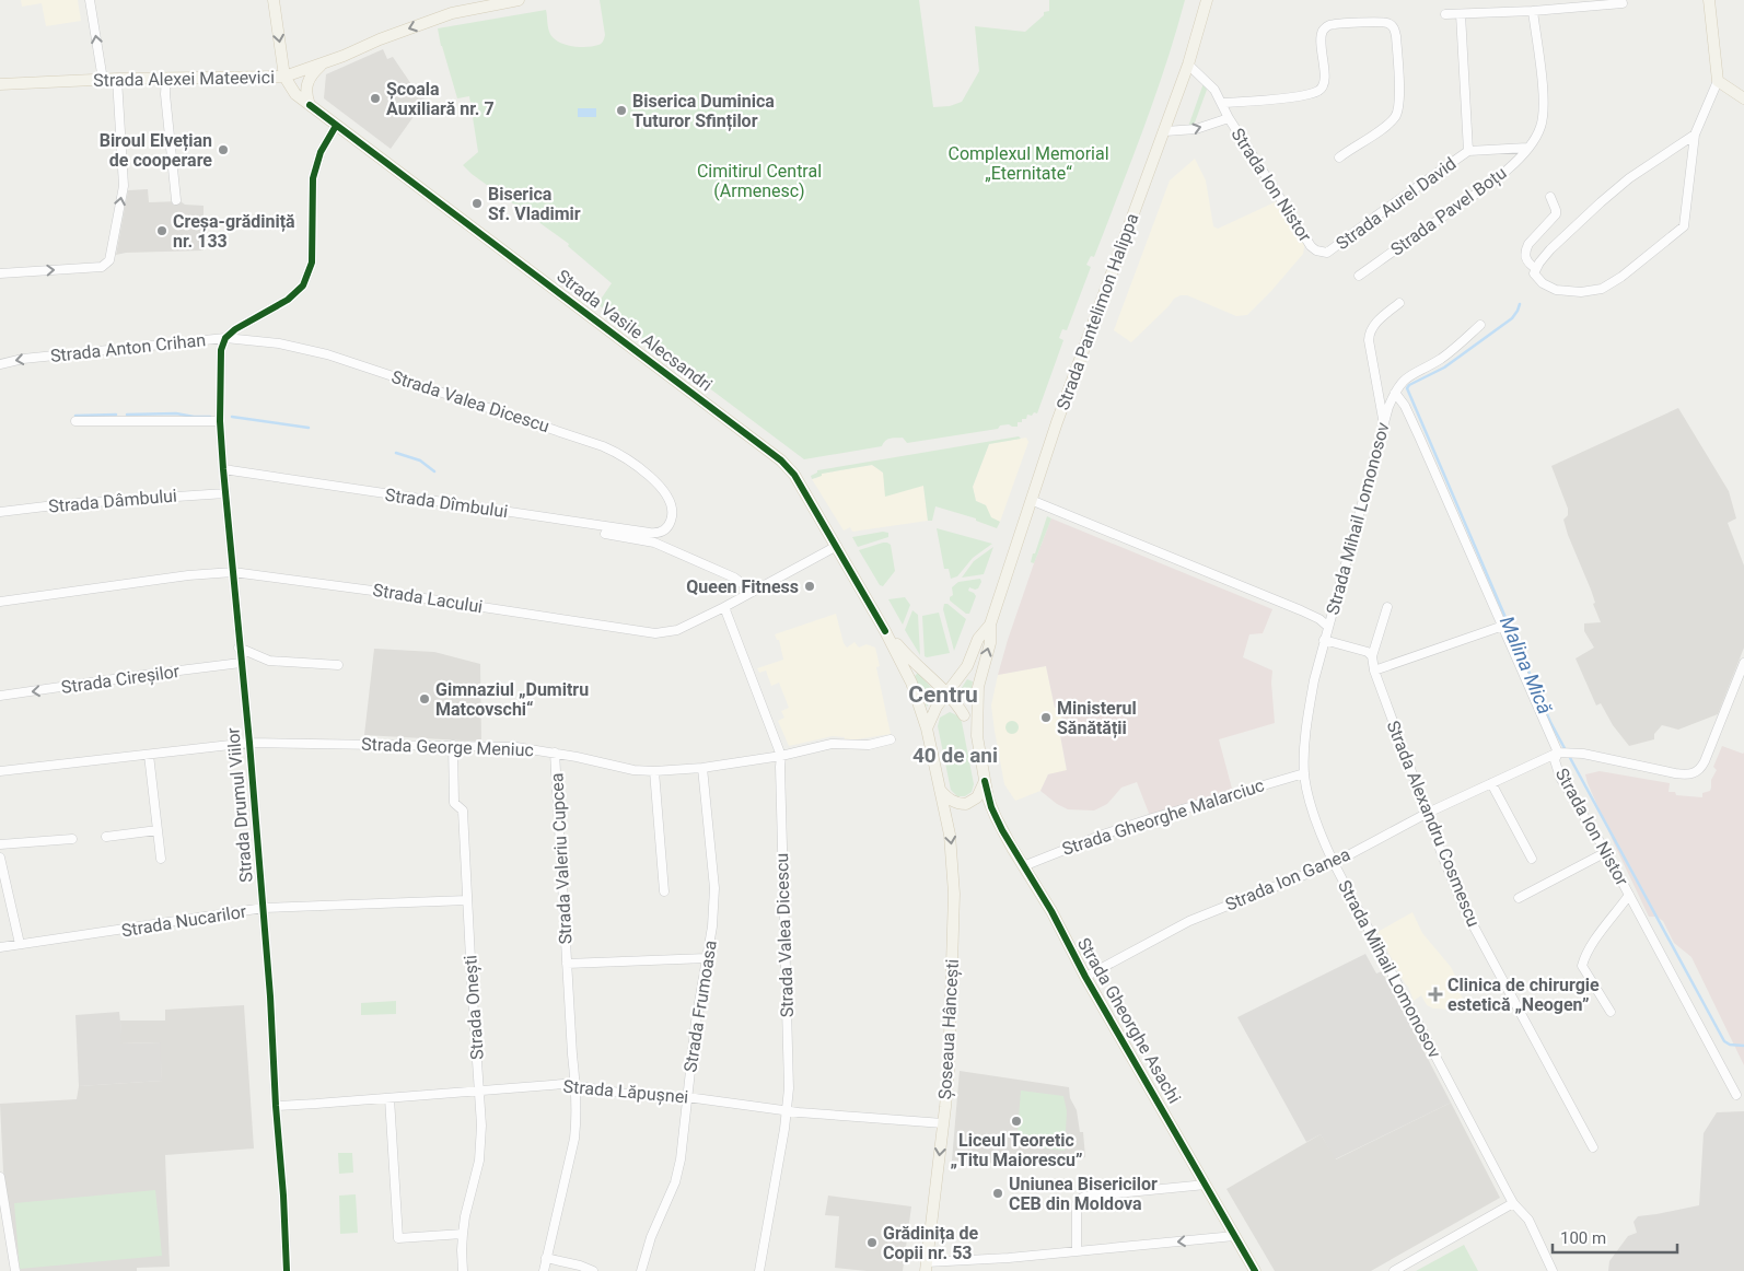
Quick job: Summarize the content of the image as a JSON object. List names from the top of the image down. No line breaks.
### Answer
{"streets":{"main road":["Strada Alexei Mateevici","Strada Pantelimon Halippa","Strada Vasile Alecsandri","Strada Gheorghe Asachi","Șoseaua Hâncești"],"street":["Strada Ion Nistor","Strada Aurel David","Strada Pavel Boțu","Strada Anton Crihan","Strada Valea Dicescu","Strada Dâmbului","Strada Dîmbului","Strada Mihail Lomonosov","Strada Lacului","Strada Cireșilor","Strada George Meniuc","Strada Drumul Viilor","Strada Gheorghe Malarciuc","Strada Alexandru Cosmescu","Strada Valeriu Cupcea","Strada Ion Ganea","Strada Nucarilor","Strada Frumoasa","Strada Onești","Strada Lăpușnei"]},"crossings":[["Strada Alexei Mateevici","Strada Vasile Alecsandri"],["Strada Ion Nistor","Strada Aurel David"],["Strada Ion Nistor","Strada Pantelimon Halippa"],["Strada Ion Nistor","Strada Mihail Lomonosov"],["Strada Ion Nistor","Strada Ion Ganea"],["Strada Pantelimon Halippa","Strada Vasile Alecsandri"],["Strada Pantelimon Halippa","Strada Gheorghe Asachi"],["Strada Pantelimon Halippa","Șoseaua Hâncești"],["Strada Vasile Alecsandri","Strada Anton Crihan"],["Strada Vasile Alecsandri","Strada Lacului"],["Strada Vasile Alecsandri","Șoseaua Hâncești"],["Strada Anton Crihan","Strada Valea Dicescu"],["Strada Anton Crihan","Strada Drumul Viilor"],["Strada Valea Dicescu","Strada Dîmbului"],["Strada Valea Dicescu","Strada Lacului"],["Strada Valea Dicescu","Strada George Meniuc"],["Strada Valea Dicescu","Strada Drumul Viilor"],["Strada Valea Dicescu","Strada Lăpușnei"],["Strada Dâmbului","Strada Drumul Viilor"],["Strada Dîmbului","Strada Drumul Viilor"],["Strada Mihail Lomonosov","Strada Gheorghe Malarciuc"],["Strada Mihail Lomonosov","Strada Ion Ganea"],["Strada Lacului","Strada Drumul Viilor"],["Strada Cireșilor","Strada Drumul Viilor"],["Strada George Meniuc","Strada Drumul Viilor"],["Strada George Meniuc","Strada Valeriu Cupcea"],["Strada George Meniuc","Strada Frumoasa"],["Strada George Meniuc","Strada Onești"],["Strada Drumul Viilor","Strada Nucarilor"],["Strada Drumul Viilor","Strada Lăpușnei"],["Strada Gheorghe Malarciuc","Strada Gheorghe Asachi"],["Strada Alexandru Cosmescu","Strada Ion Ganea"],["Strada Valeriu Cupcea","Strada Frumoasa"],["Strada Valeriu Cupcea","Strada Lăpușnei"],["Strada Ion Ganea","Strada Gheorghe Asachi"],["Strada Nucarilor","Strada Onești"],["Strada Frumoasa","Strada Lăpușnei"],["Strada Onești","Strada Lăpușnei"],["Șoseaua Hâncești","Strada Lăpușnei"]],"one_way":["Strada Anton Crihan","Strada Cireșilor","Șoseaua Hâncești"],"districts":["Centru","40 de ani"],"water":["Malina Mică"],"parks":["Complexul Memorial „Eternitate“","Cimitirul Central (Armenesc)"],"places":{"other":["Școala Auxiliară nr. 7","Biserica Duminica Tuturor Sfinților","Biroul Elvețian de cooperare","Biserica Sf. Vladimir","Creșa-grădiniță nr. 133","Queen Fitness","Gimnaziul „Dumitru Matcovschi“","Ministerul Sănătății","Liceul Teoretic „Titu Maiorescu”","Uniunea Bisericilor CEB din Moldova","Grădinița de Copii nr. 53"],"health":["Clinica de chirurgie estetică „Neogen”"]},"scale_bar":"100 m"}
